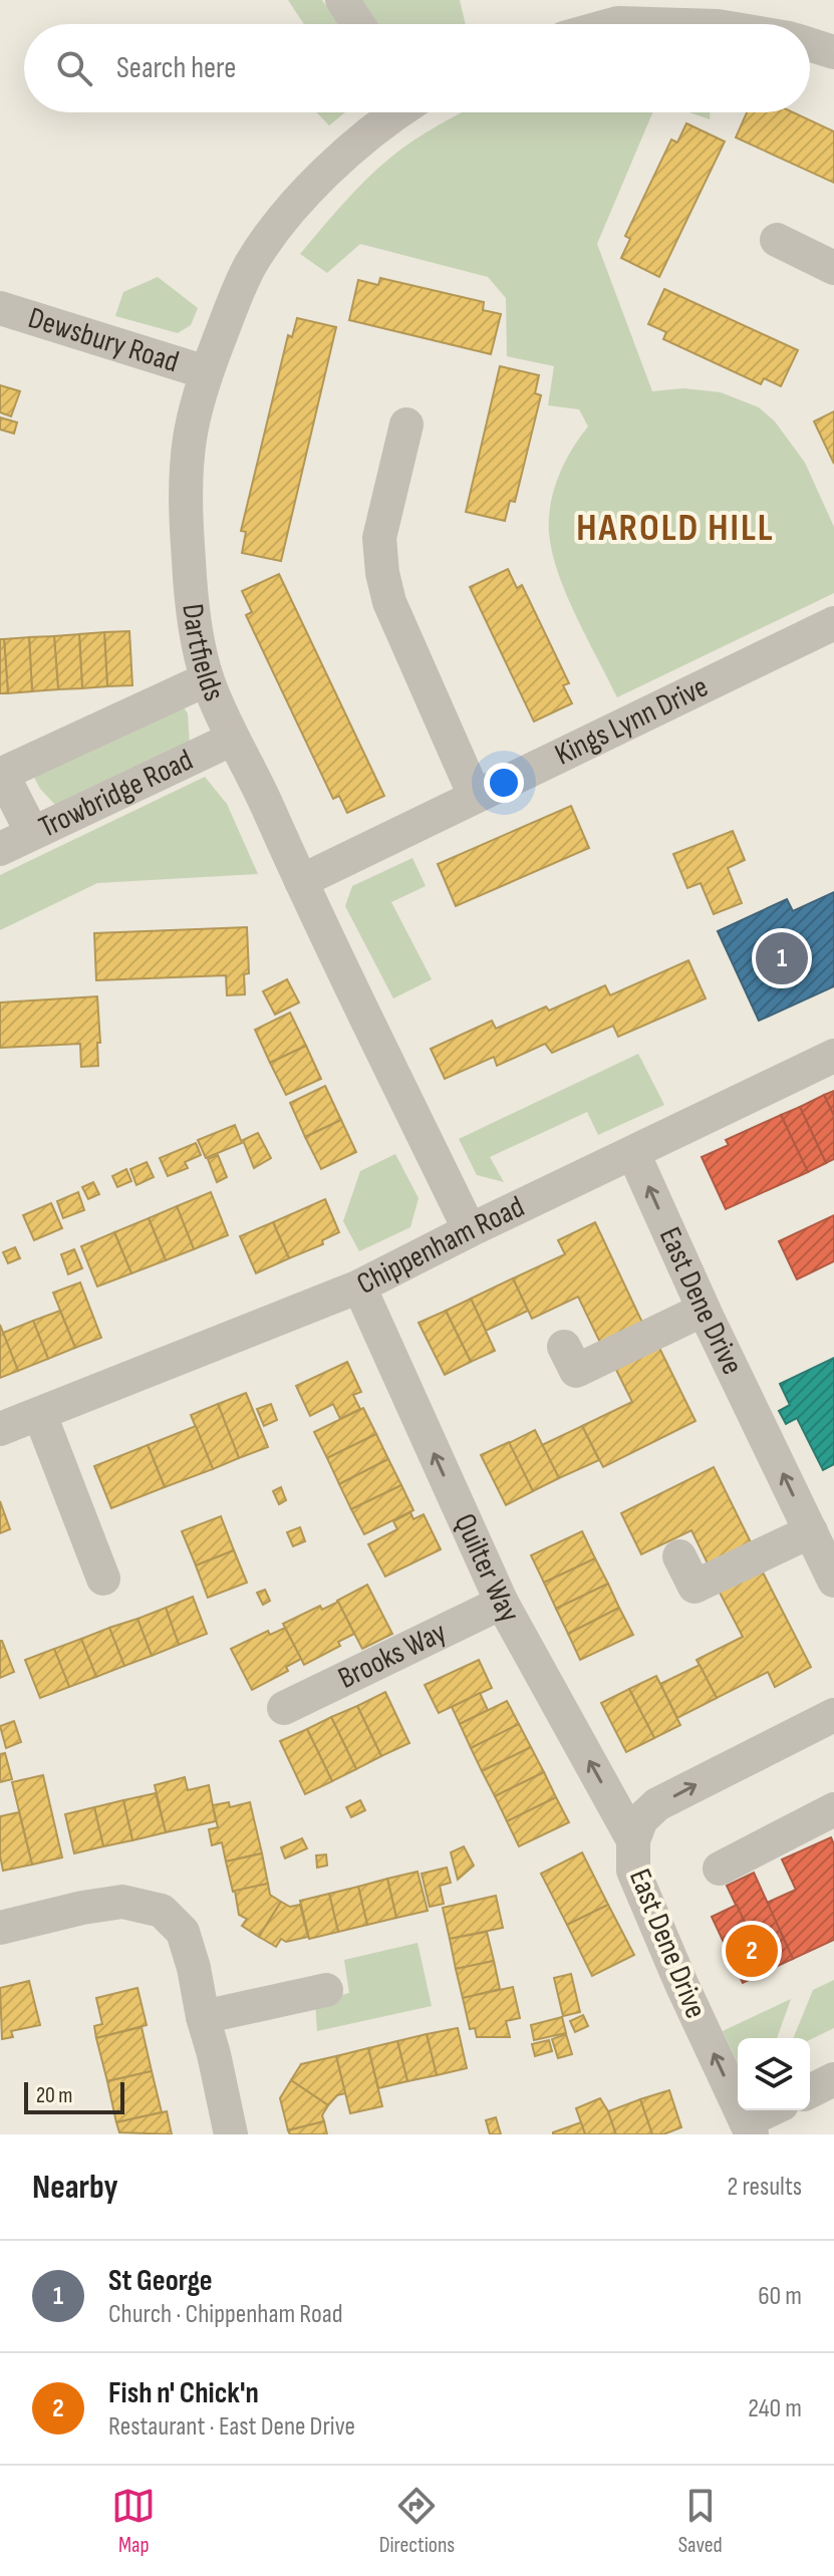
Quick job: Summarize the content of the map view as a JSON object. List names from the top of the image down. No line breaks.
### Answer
{"streets":{"street":["Dewsbury Road","Dartfields","Kings Lynn Drive","Trowbridge Road","Chippenham Road","East Dene Drive","Quilter Way","Brooks Way"]},"crossings":[["Dewsbury Road","Dartfields"],["Dartfields","Kings Lynn Drive"],["Dartfields","Trowbridge Road"],["Dartfields","Chippenham Road"],["Chippenham Road","East Dene Drive"],["Chippenham Road","Quilter Way"],["East Dene Drive","Quilter Way"],["Quilter Way","Brooks Way"]],"one_way":["East Dene Drive","Quilter Way"],"districts":["HAROLD HILL"],"scale_bar":"20 m","page":{"search":"Search here","pins":["1","2"],"scale":"20 m","heading":["Nearby","2 results"],"list":[{"mark":"1","name":"St George","note":"Church · Chippenham Road","value":"60 m"},{"mark":"2","name":"Fish n' Chick'n","note":"Restaurant · East Dene Drive","value":"240 m"}],"nav":["Map","Directions","Saved"]}}
